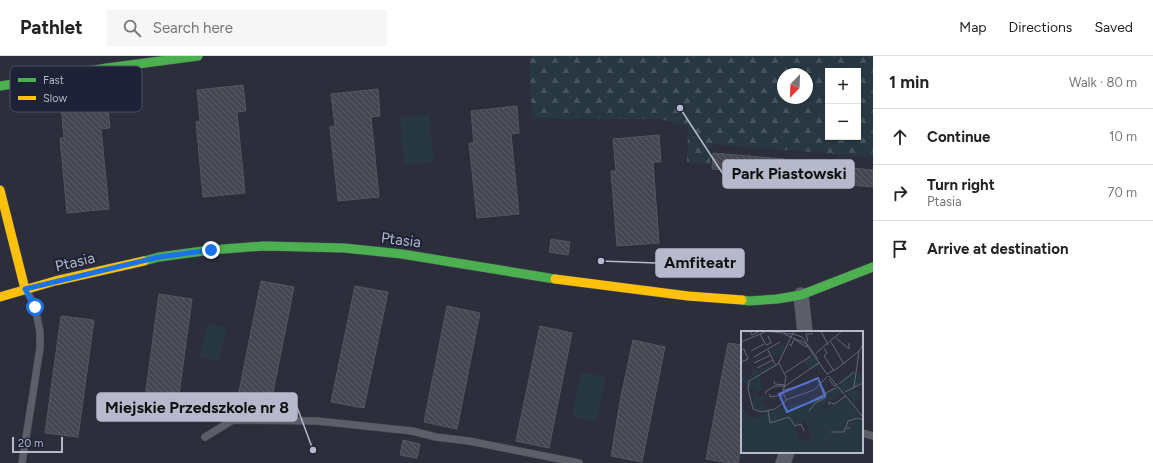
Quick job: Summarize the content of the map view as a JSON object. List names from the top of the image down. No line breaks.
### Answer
{"streets":{"street":["Ptasia"]},"places":["Park Piastowski","Amfiteatr","Miejskie Przedszkole nr 8"],"legend":["Fast","Slow"],"scale_bar":"20 m","north":"bottom left","page":{"header":"Pathlet","search":"Search here","nav":["Map","Directions","Saved"],"heading":["1 min","Walk · 80 m"],"map_buttons":["+","−"],"list":[["Continue","10 m"],["Turn right","Ptasia","70 m"],"Arrive at destination"],"scale":"20 m"}}
